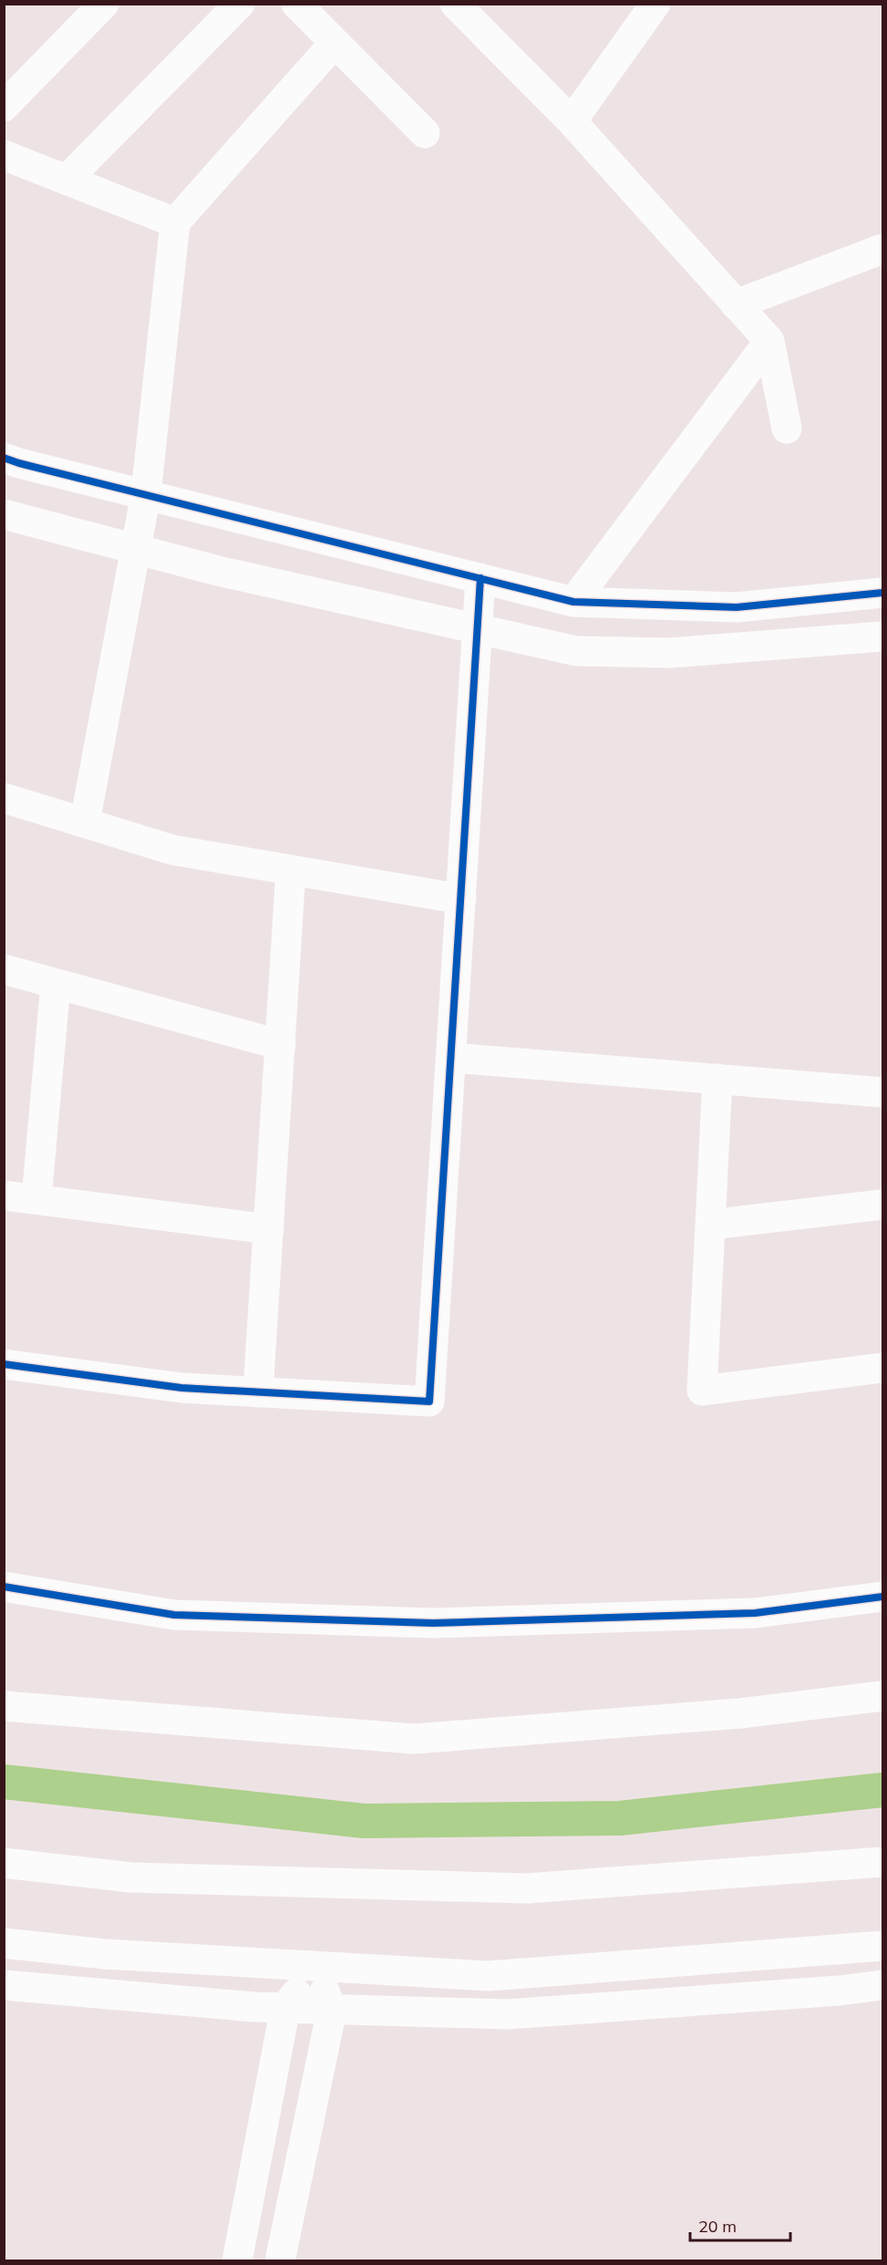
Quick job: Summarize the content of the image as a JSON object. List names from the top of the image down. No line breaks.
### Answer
{"scale_bar":"20 m"}
